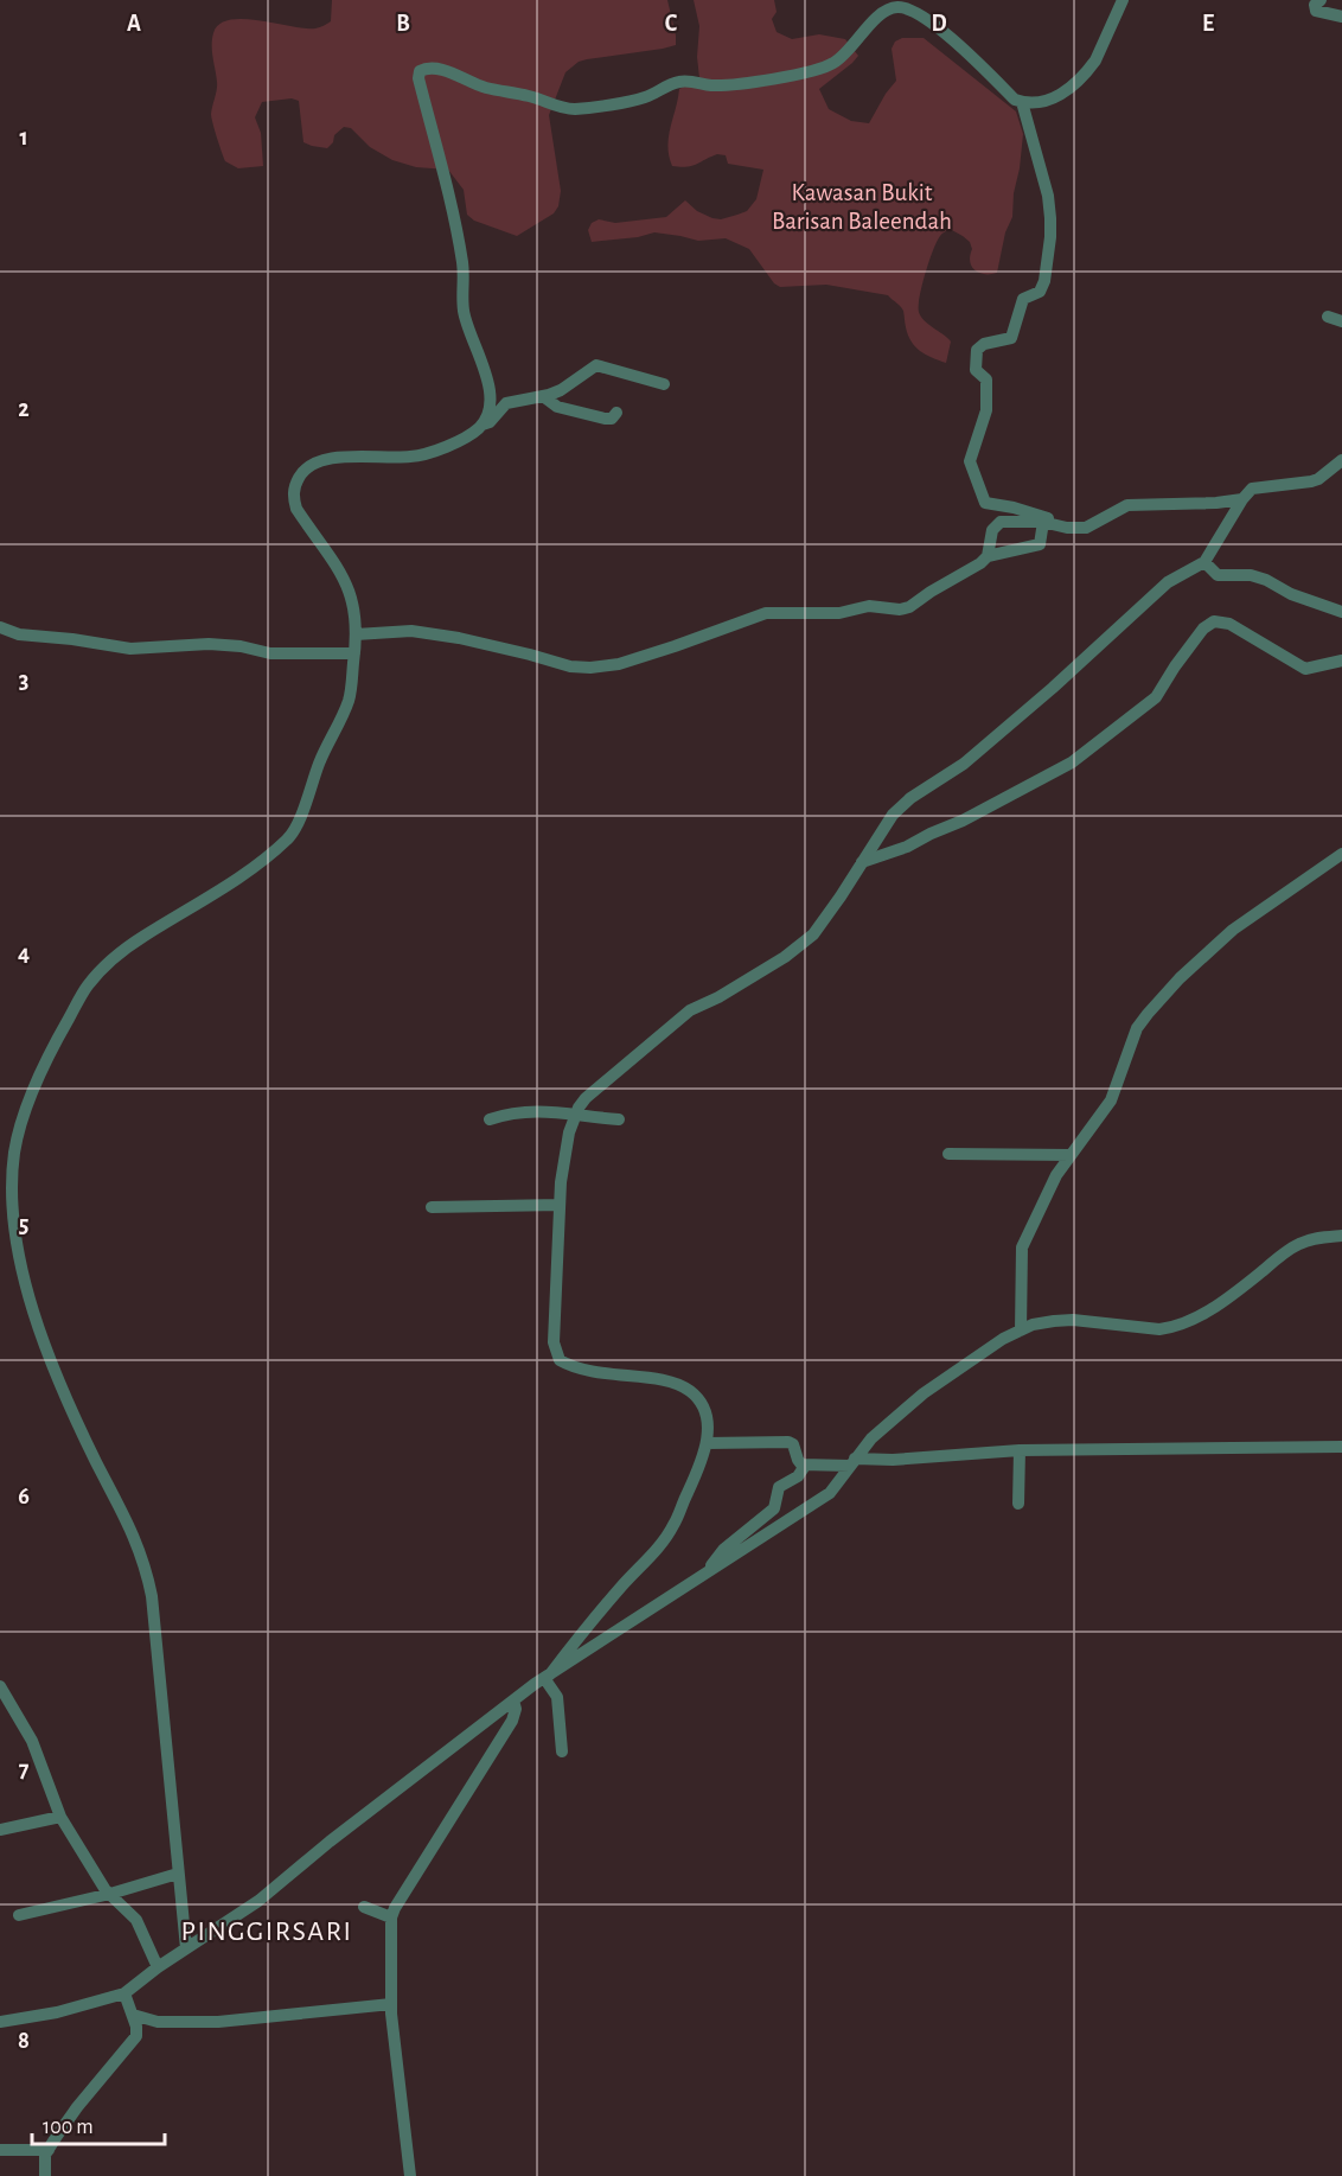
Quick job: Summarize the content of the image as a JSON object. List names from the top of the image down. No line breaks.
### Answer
{"districts":["PINGGIRSARI"],"parks":["Kawasan Bukit Barisan Baleendah"],"scale_bar":"100 m","grid":{"columns":["A","B","C","D","E"],"rows":["1","2","3","4","5","6","7","8"]}}
